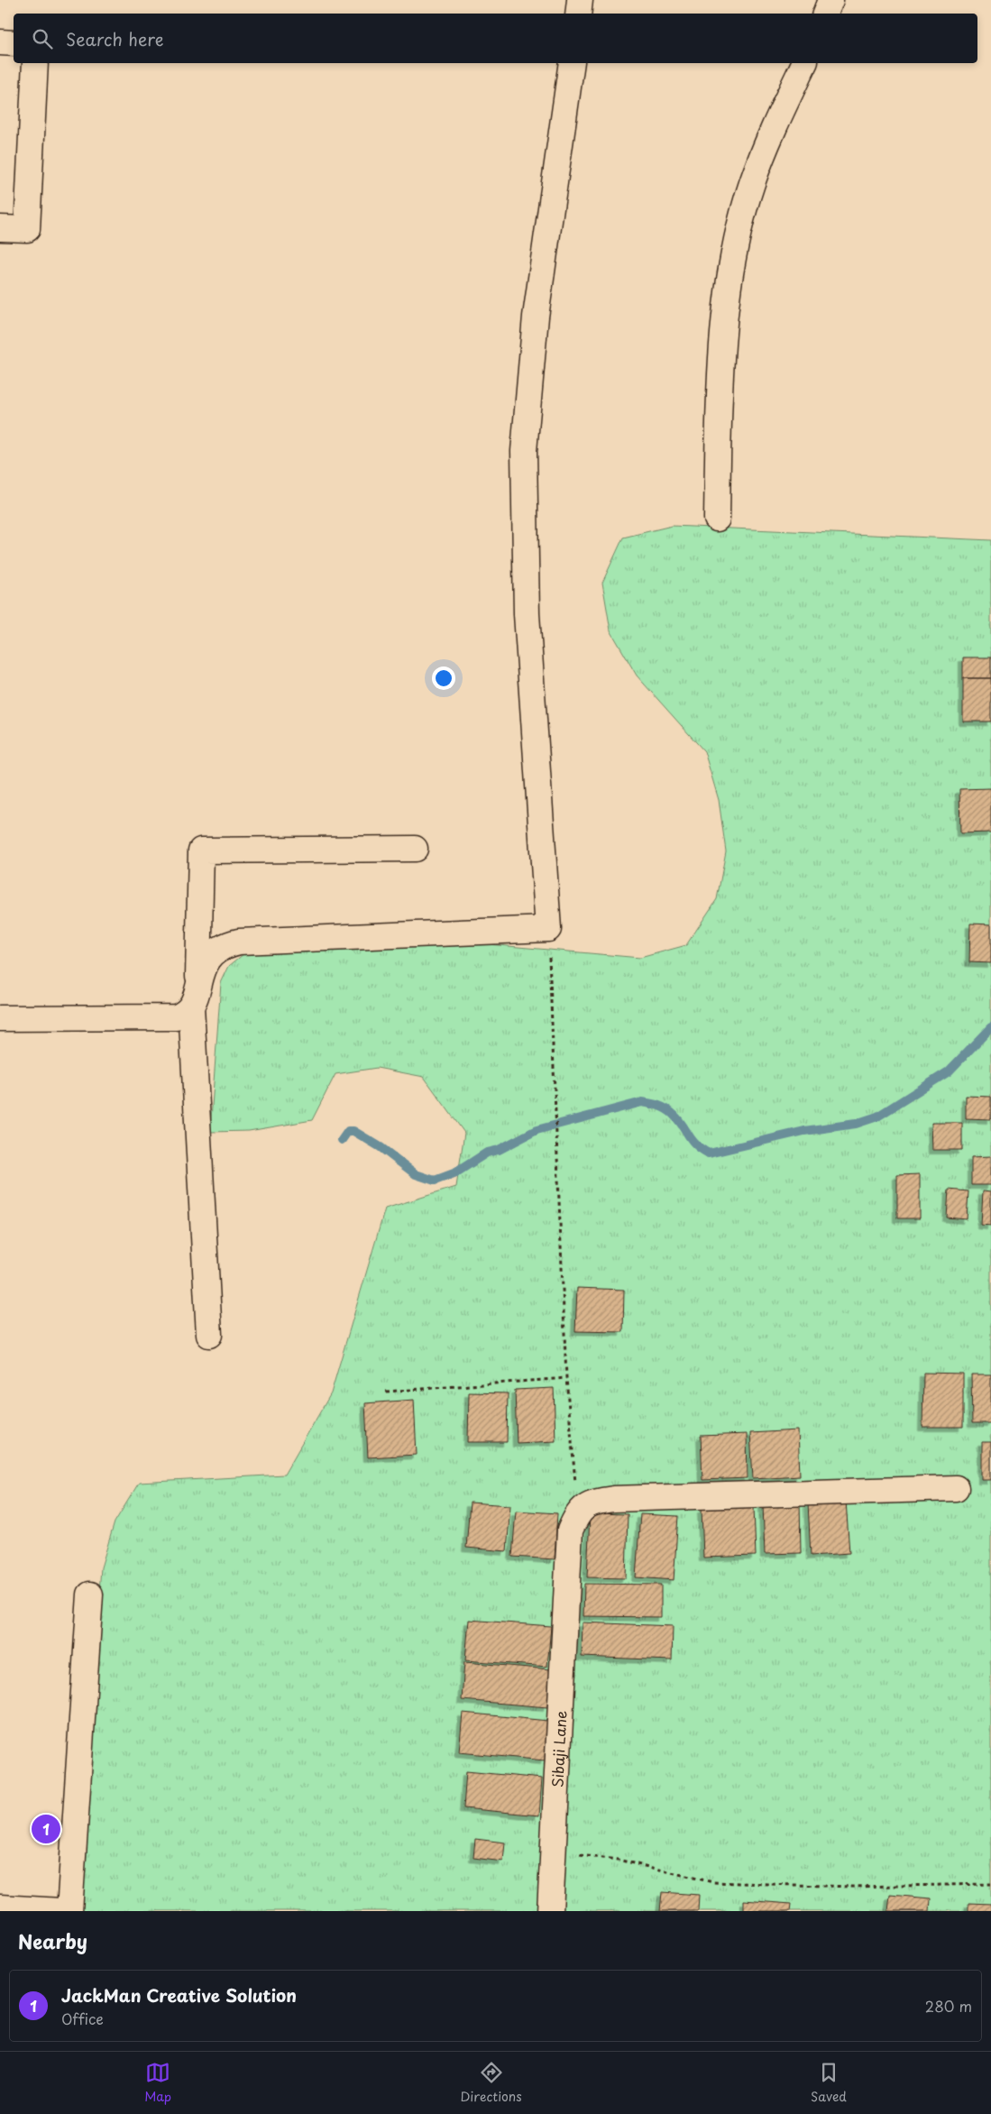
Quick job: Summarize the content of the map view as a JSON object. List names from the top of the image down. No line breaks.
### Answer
{"streets":{"street":["Sibaji Lane"]},"page":{"search":"Search here","pins":"1","heading":"Nearby","list":[{"mark":"1","name":"JackMan Creative Solution","note":"Office","value":"280 m"}],"nav":["Map","Directions","Saved"]}}
